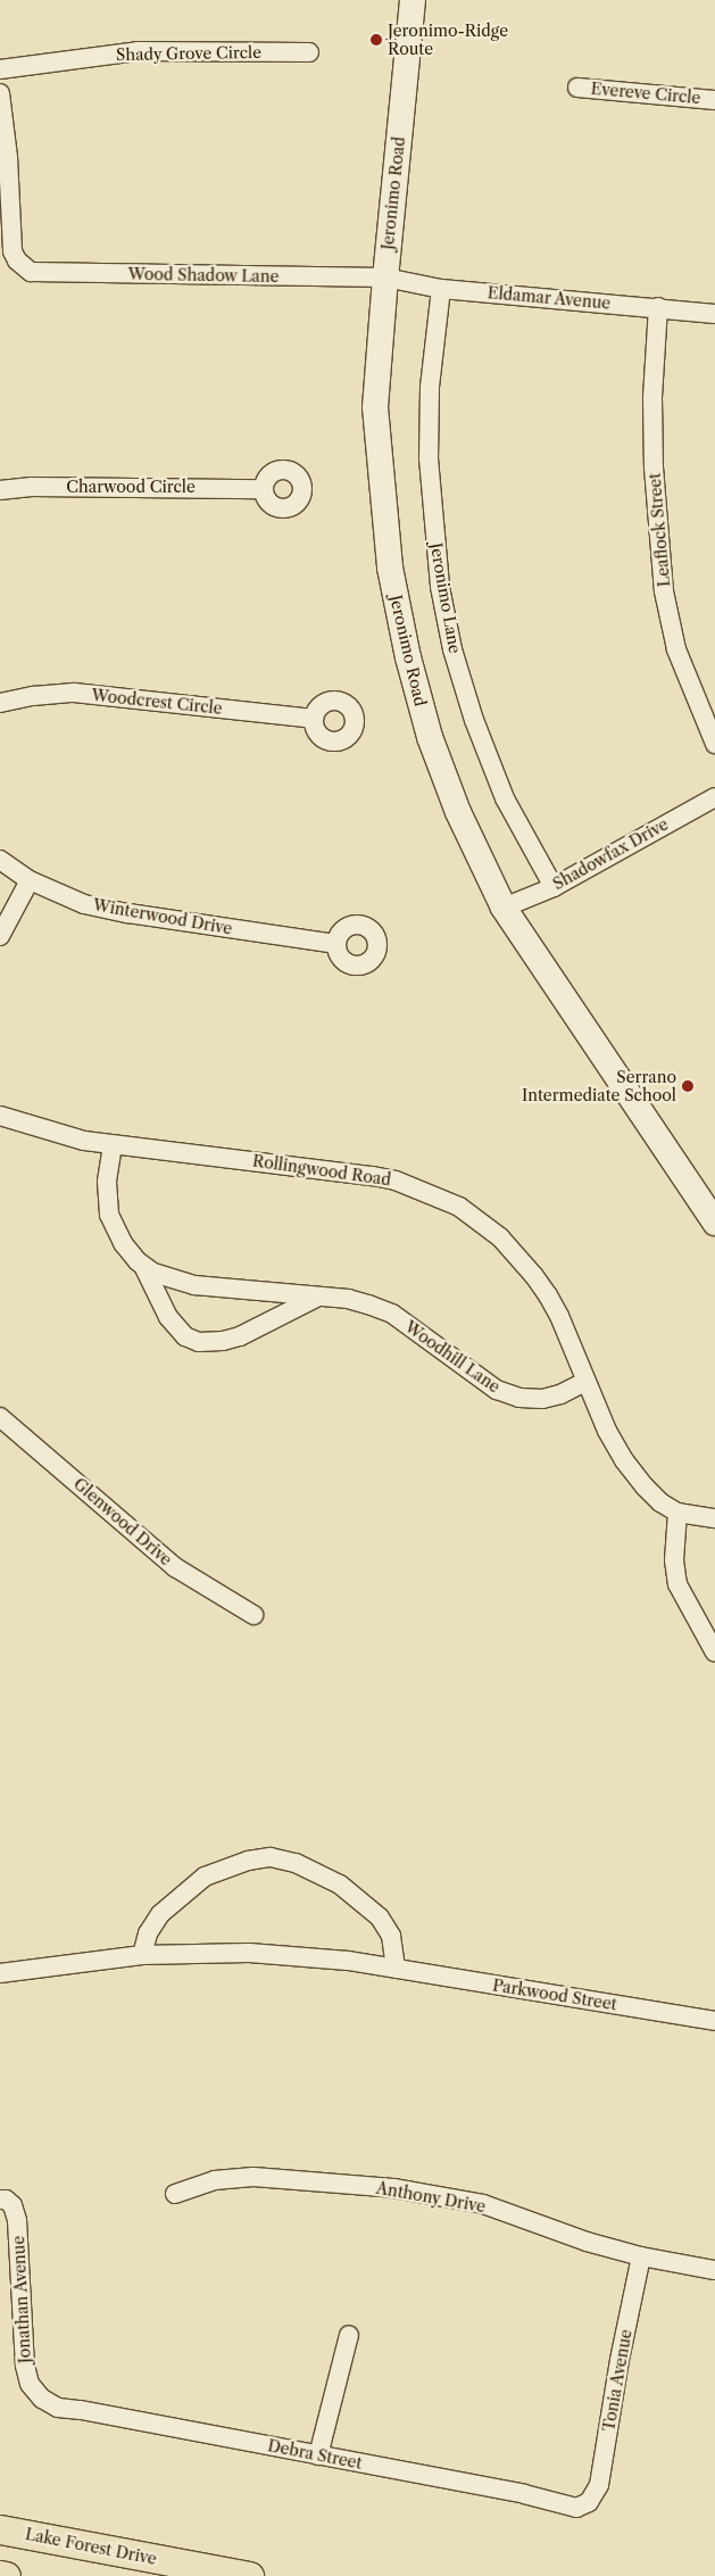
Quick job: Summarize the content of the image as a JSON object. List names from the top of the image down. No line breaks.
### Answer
{"streets":{"main road":["Jeronimo Road","Lake Forest Drive"],"street":["Shady Grove Circle","Evereve Circle","Wood Shadow Lane","Eldamar Avenue","Charwood Circle","Leaflock Street","Jeronimo Lane","Woodcrest Circle","Shadowfax Drive","Winterwood Drive","Rollingwood Road","Woodhill Lane","Glenwood Drive","Parkwood Street","Anthony Drive","Jonathan Avenue","Tonia Avenue","Debra Street"]},"crossings":[["Jeronimo Road","Wood Shadow Lane"],["Jeronimo Road","Eldamar Avenue"],["Jeronimo Road","Shadowfax Drive"],["Wood Shadow Lane","Eldamar Avenue"],["Eldamar Avenue","Leaflock Street"],["Eldamar Avenue","Jeronimo Lane"],["Jeronimo Lane","Shadowfax Drive"],["Rollingwood Road","Woodhill Lane"],["Anthony Drive","Tonia Avenue"],["Jonathan Avenue","Debra Street"],["Tonia Avenue","Debra Street"]],"places":["Jeronimo-Ridge Route","Serrano Intermediate School"]}
